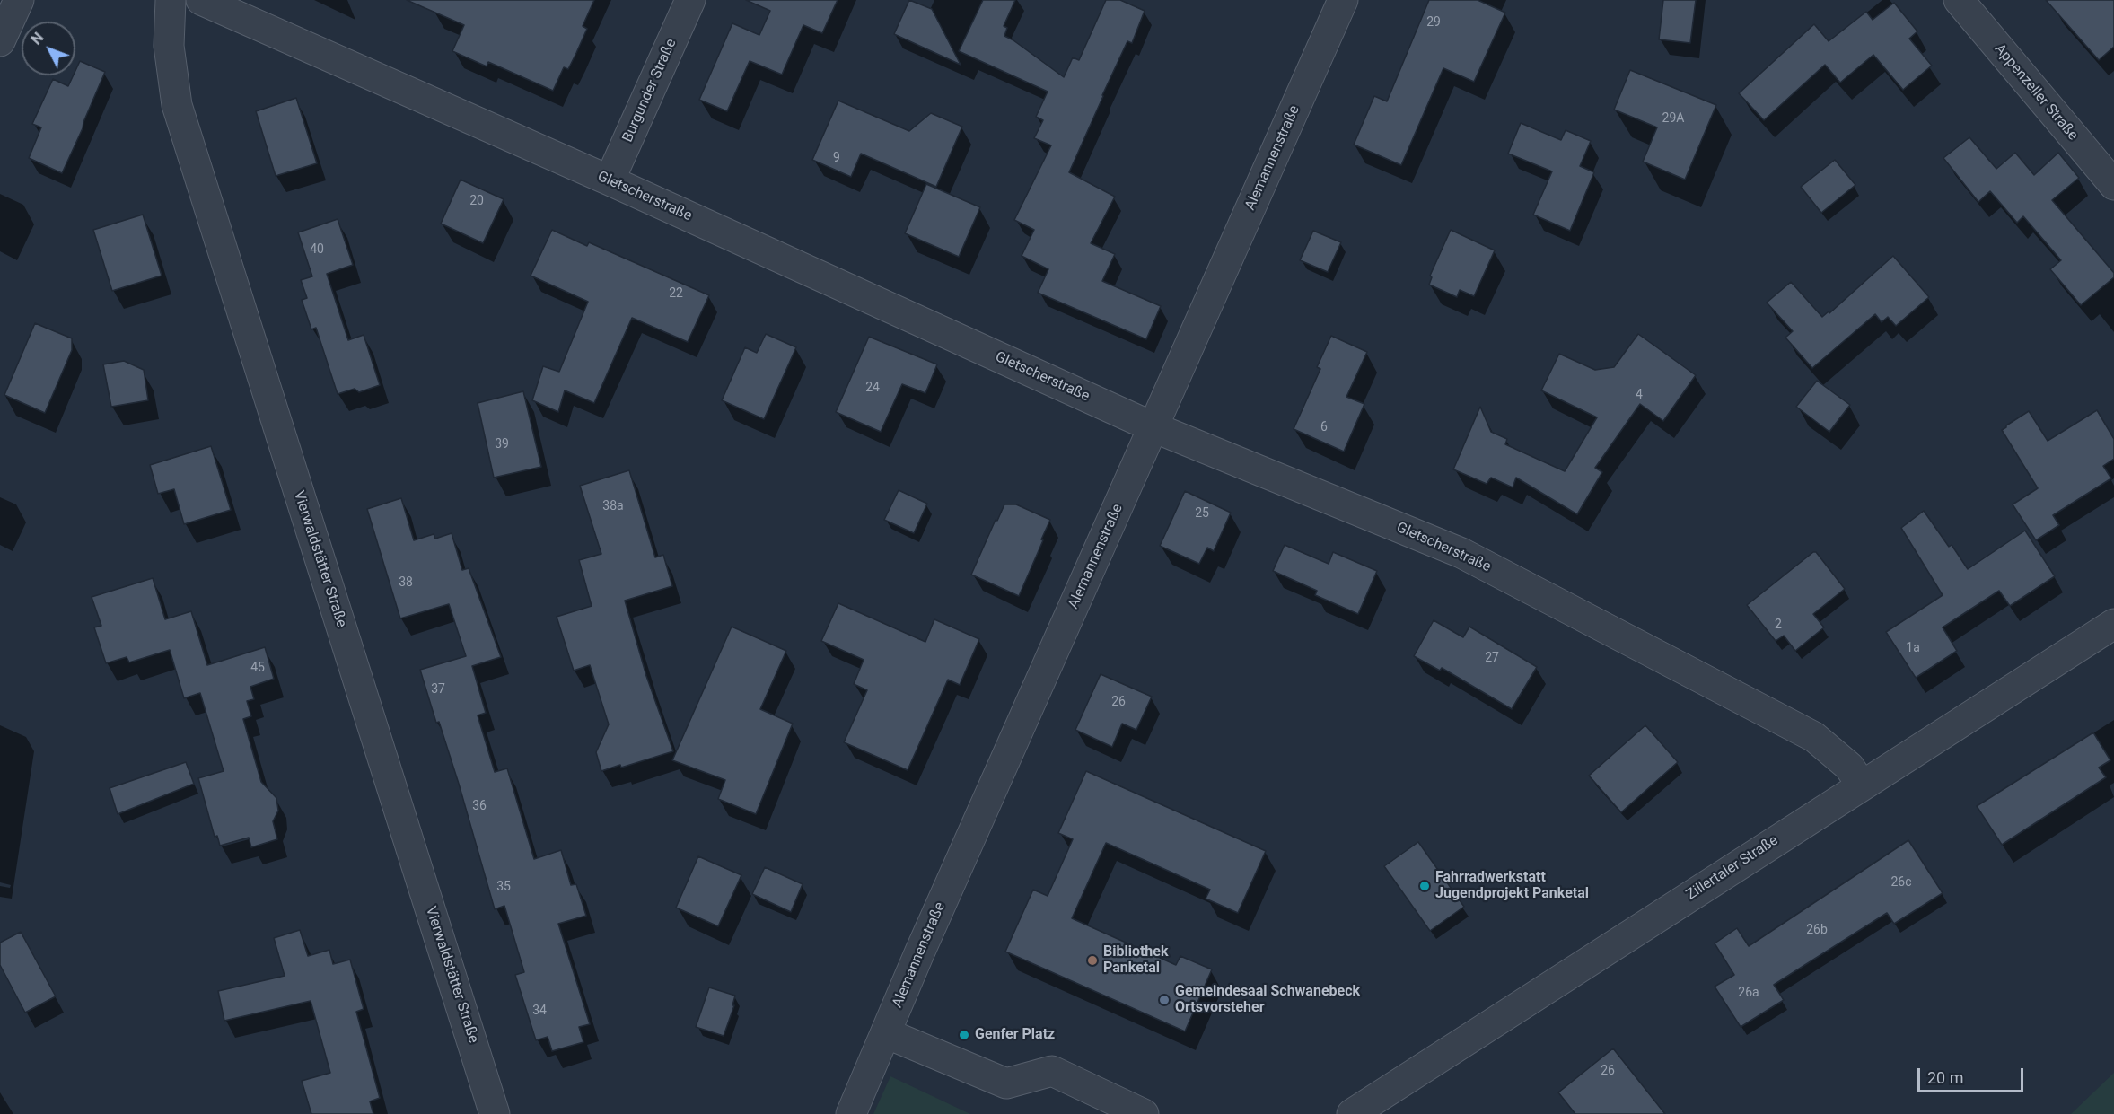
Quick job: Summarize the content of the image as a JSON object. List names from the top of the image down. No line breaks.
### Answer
{"streets":{"street":["Burgunder Straße","Appenzeller Straße","Alemannenstraße","Gletscherstraße","Vierwaldstätter Straße","Zillertaler Straße"]},"crossings":[["Burgunder Straße","Gletscherstraße"],["Alemannenstraße","Gletscherstraße"],["Gletscherstraße","Zillertaler Straße"]],"places":["Fahrradwerkstatt Jugendprojekt Panketal","Bibliothek Panketal","Gemeindesaal Schwanebeck Ortsvorsteher","Genfer Platz"],"house_numbers":["29","29A","9","20","40","22","24","4","6","39","38a","25","38","2","1a","27","45","37","26","36","26c","35","26b","26a","34","26"],"scale_bar":"20 m","north":"top left"}
